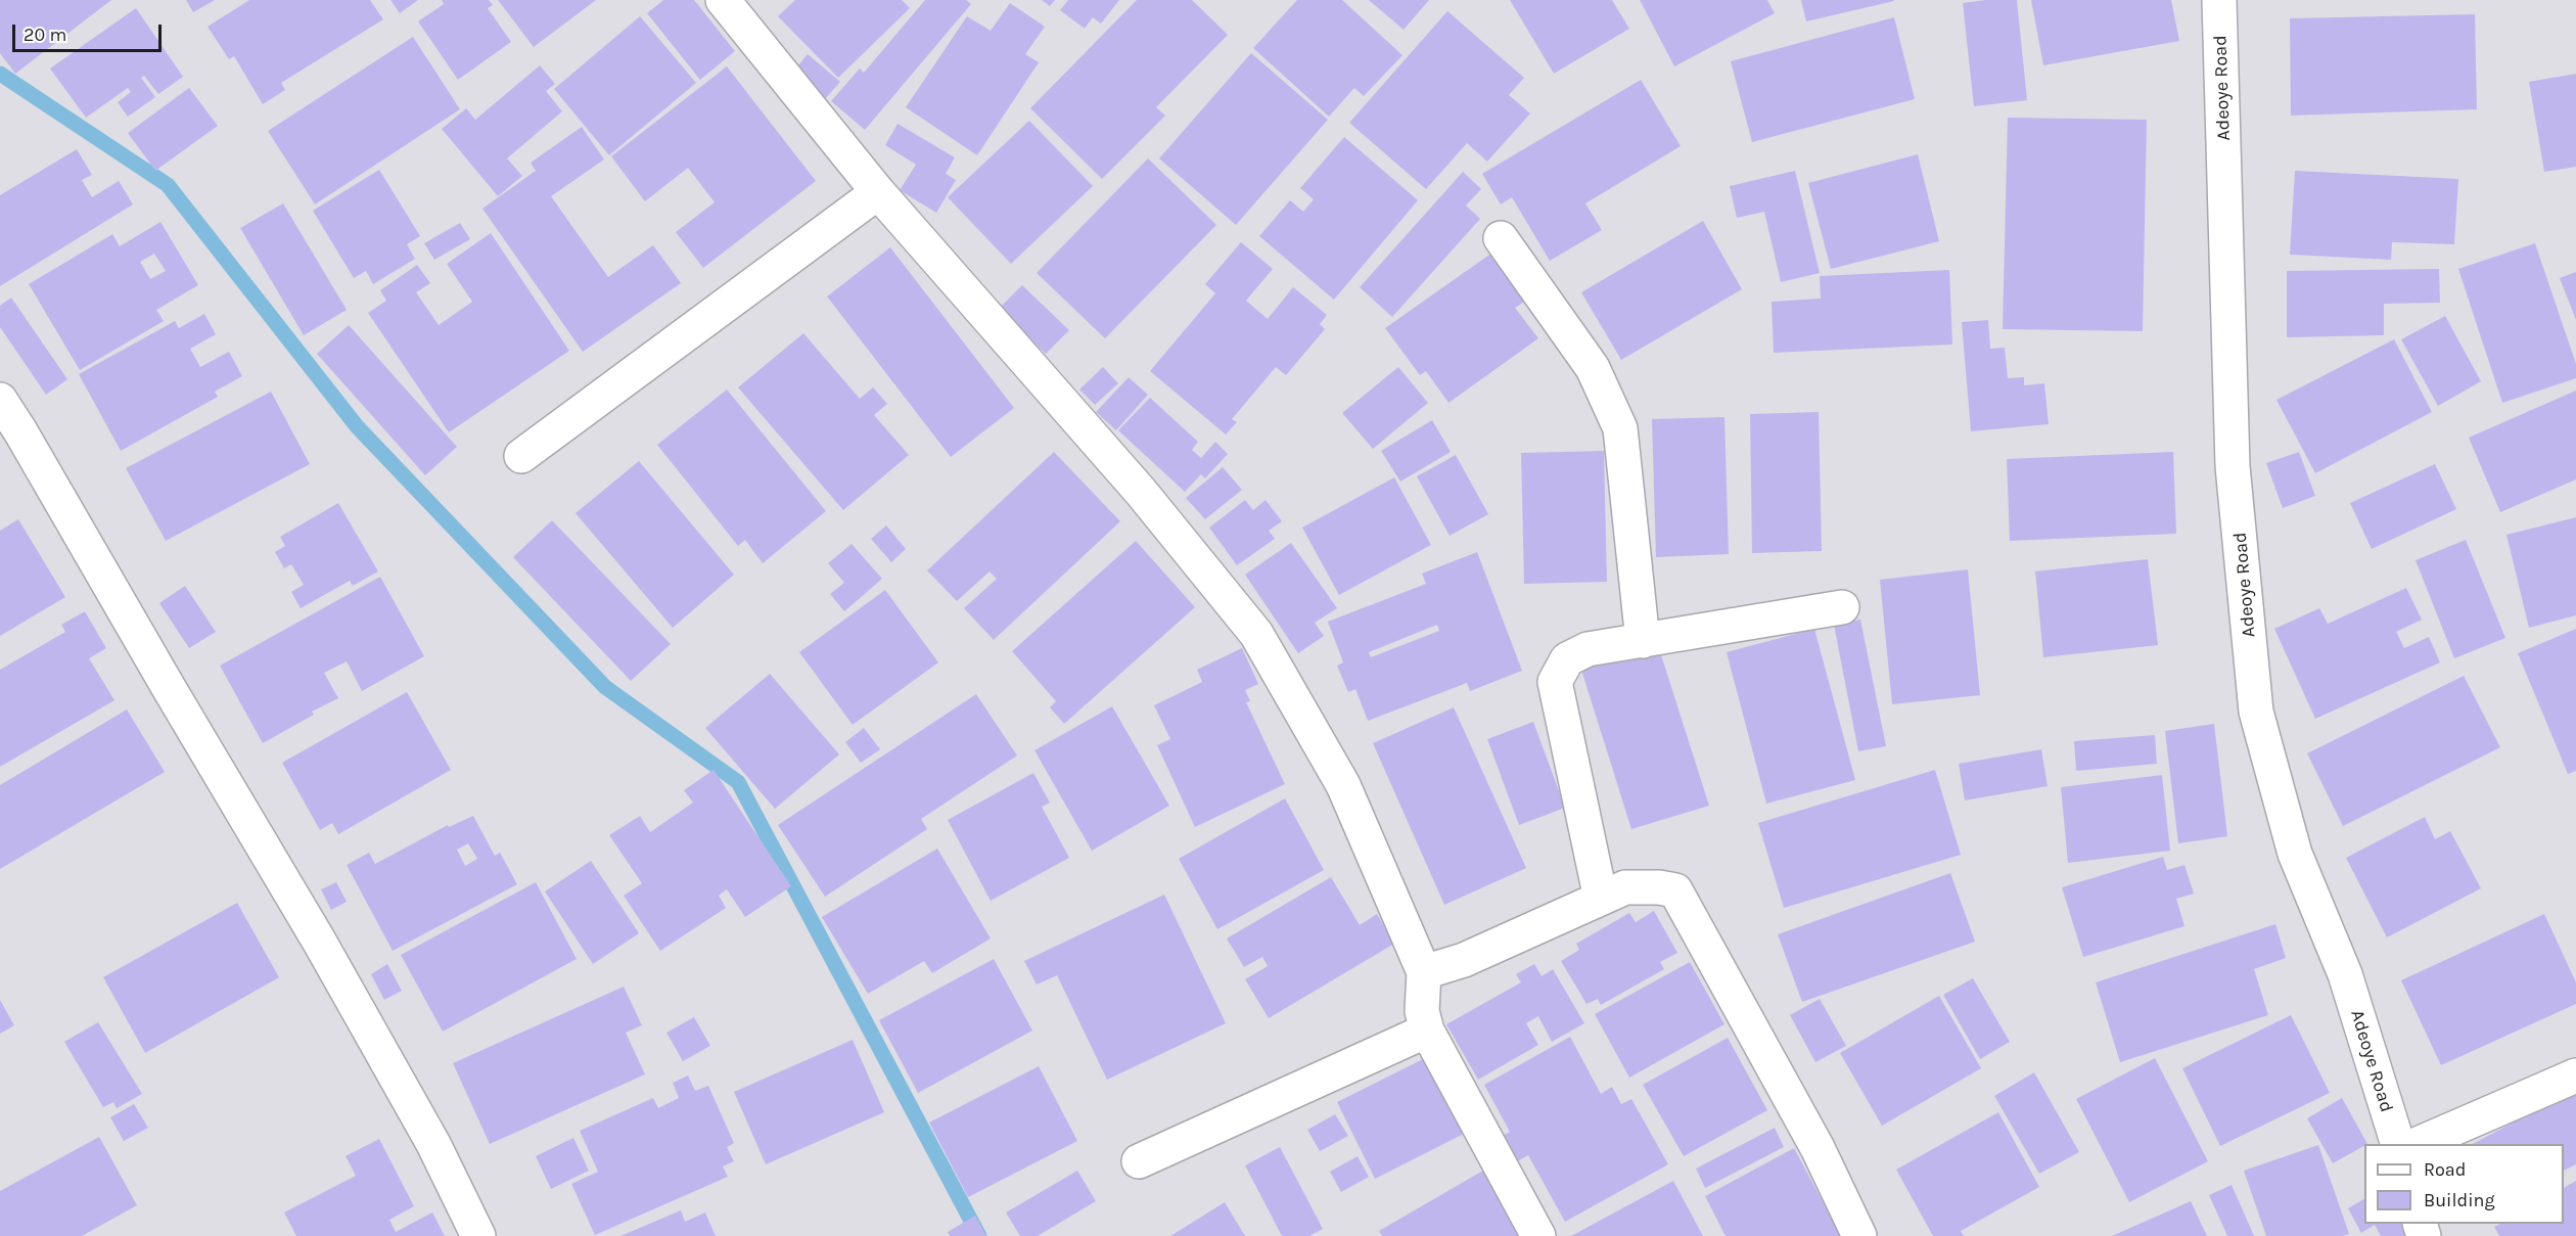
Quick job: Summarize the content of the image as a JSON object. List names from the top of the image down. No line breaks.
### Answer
{"streets":{"street":["Adeoye Road"]},"legend":["Road","Building"],"scale_bar":"20 m"}
